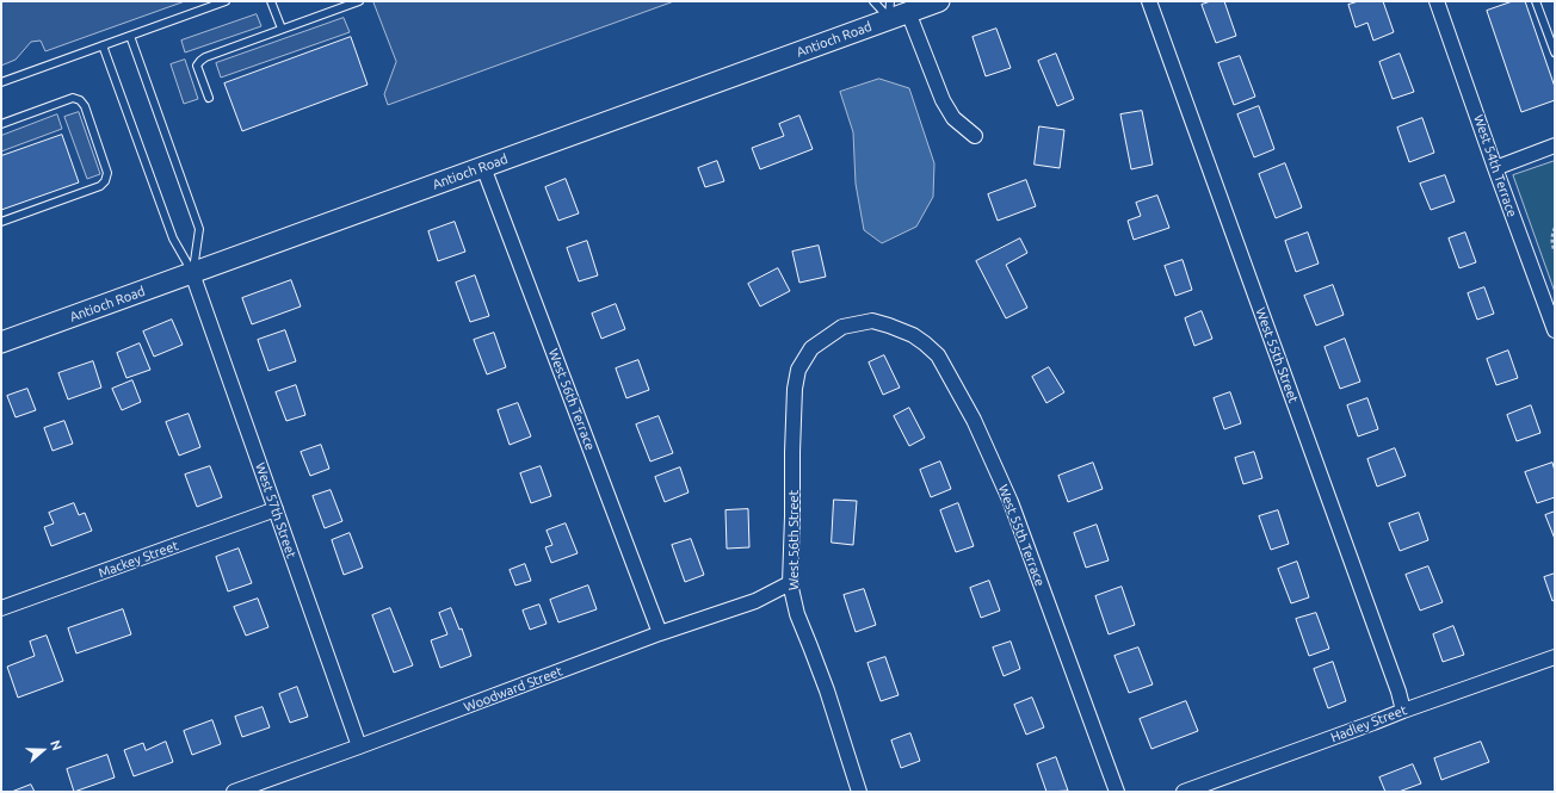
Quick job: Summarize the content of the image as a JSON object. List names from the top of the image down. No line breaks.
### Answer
{"streets":{"main road":["Antioch Road"],"street":["West 54th Terrace","West 55th Street","West 56th Terrace","West 57th Street","West 55th Terrace","West 56th Street","Mackey Street","Woodward Street","Hadley Street"]},"crossings":[["Antioch Road","West 56th Terrace"],["Antioch Road","West 57th Street"],["West 55th Street","Hadley Street"],["West 56th Terrace","Woodward Street"],["West 57th Street","Mackey Street"],["West 57th Street","Woodward Street"],["West 55th Terrace","West 56th Street"],["West 56th Street","Woodward Street"]],"north":"right"}
